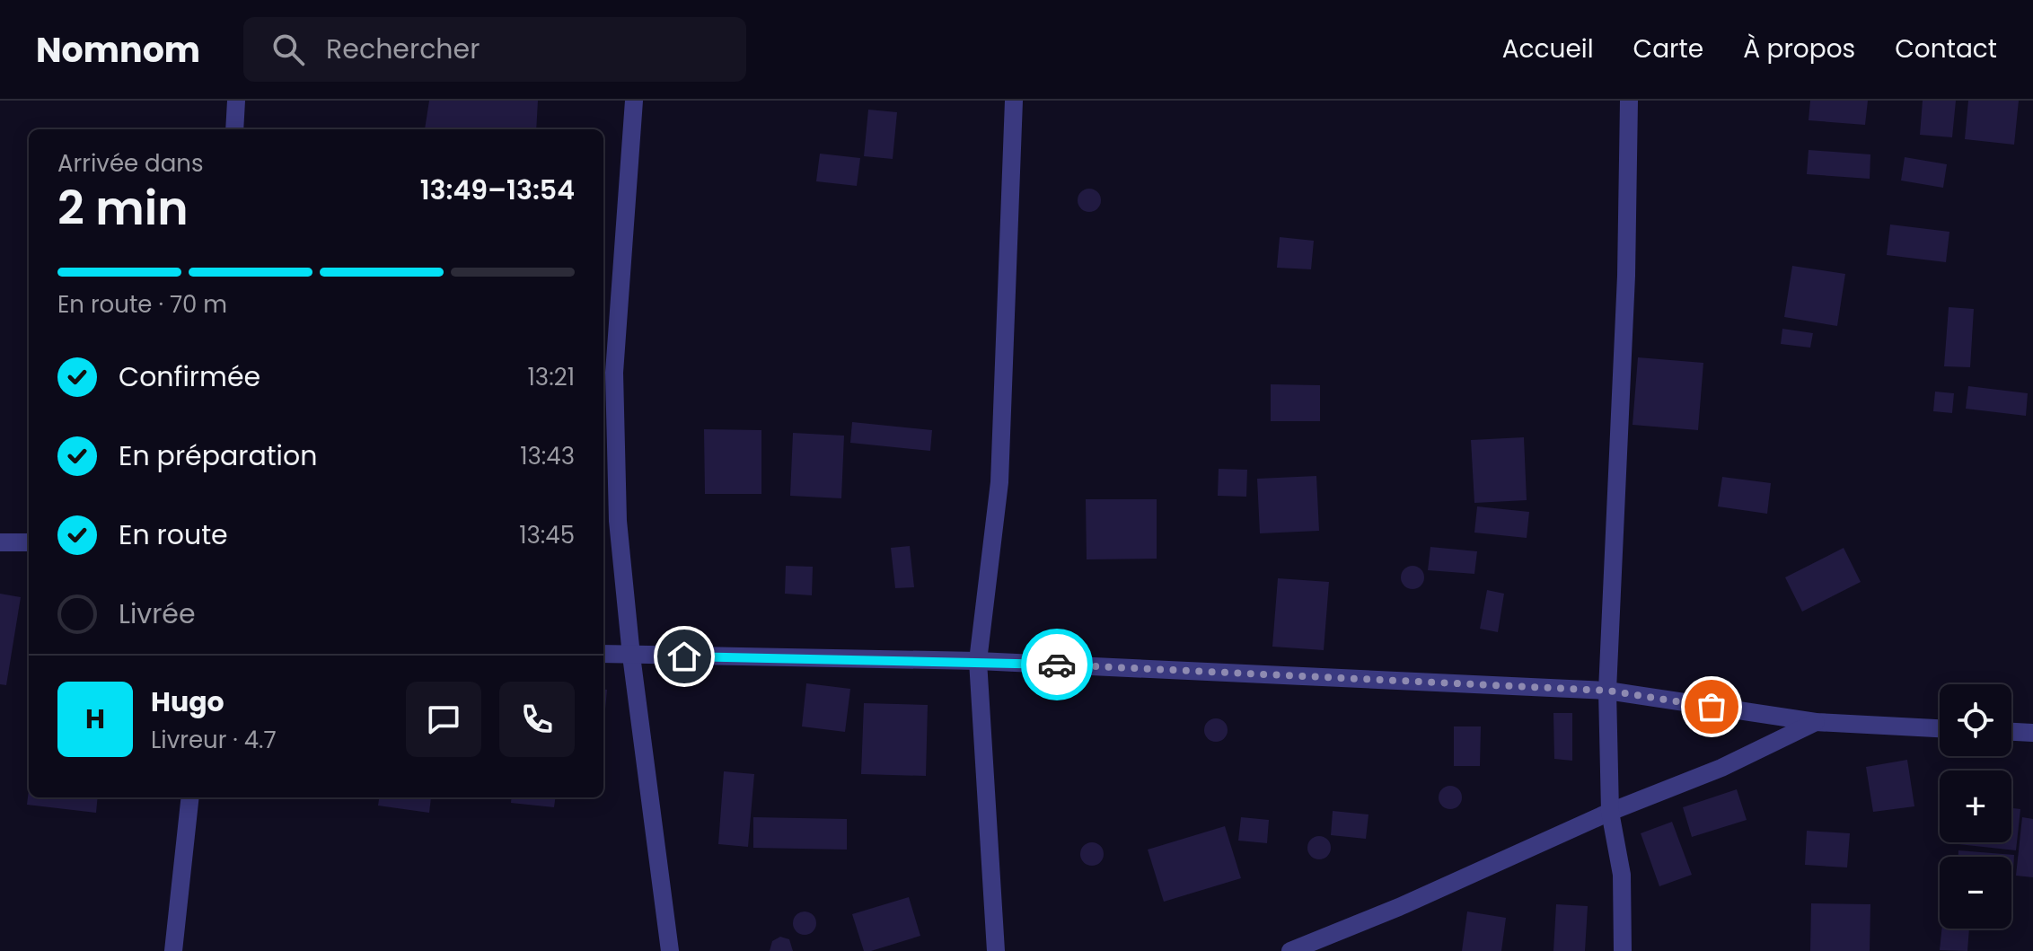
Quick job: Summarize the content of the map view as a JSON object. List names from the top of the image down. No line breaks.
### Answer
{"page":{"header":"Nomnom","search":"Rechercher","nav":["Accueil","Carte","À propos","Contact"],"heading":["2 min","Arrivée dans","13:49–13:54"],"panel":["Hugo","Livreur · 4.7"],"bar":"En route · 70 m","list":[["Confirmée","13:21"],["En préparation","13:43"],["En route","13:45"],"Livrée"],"round":"H","map_buttons":["+","−"]}}
